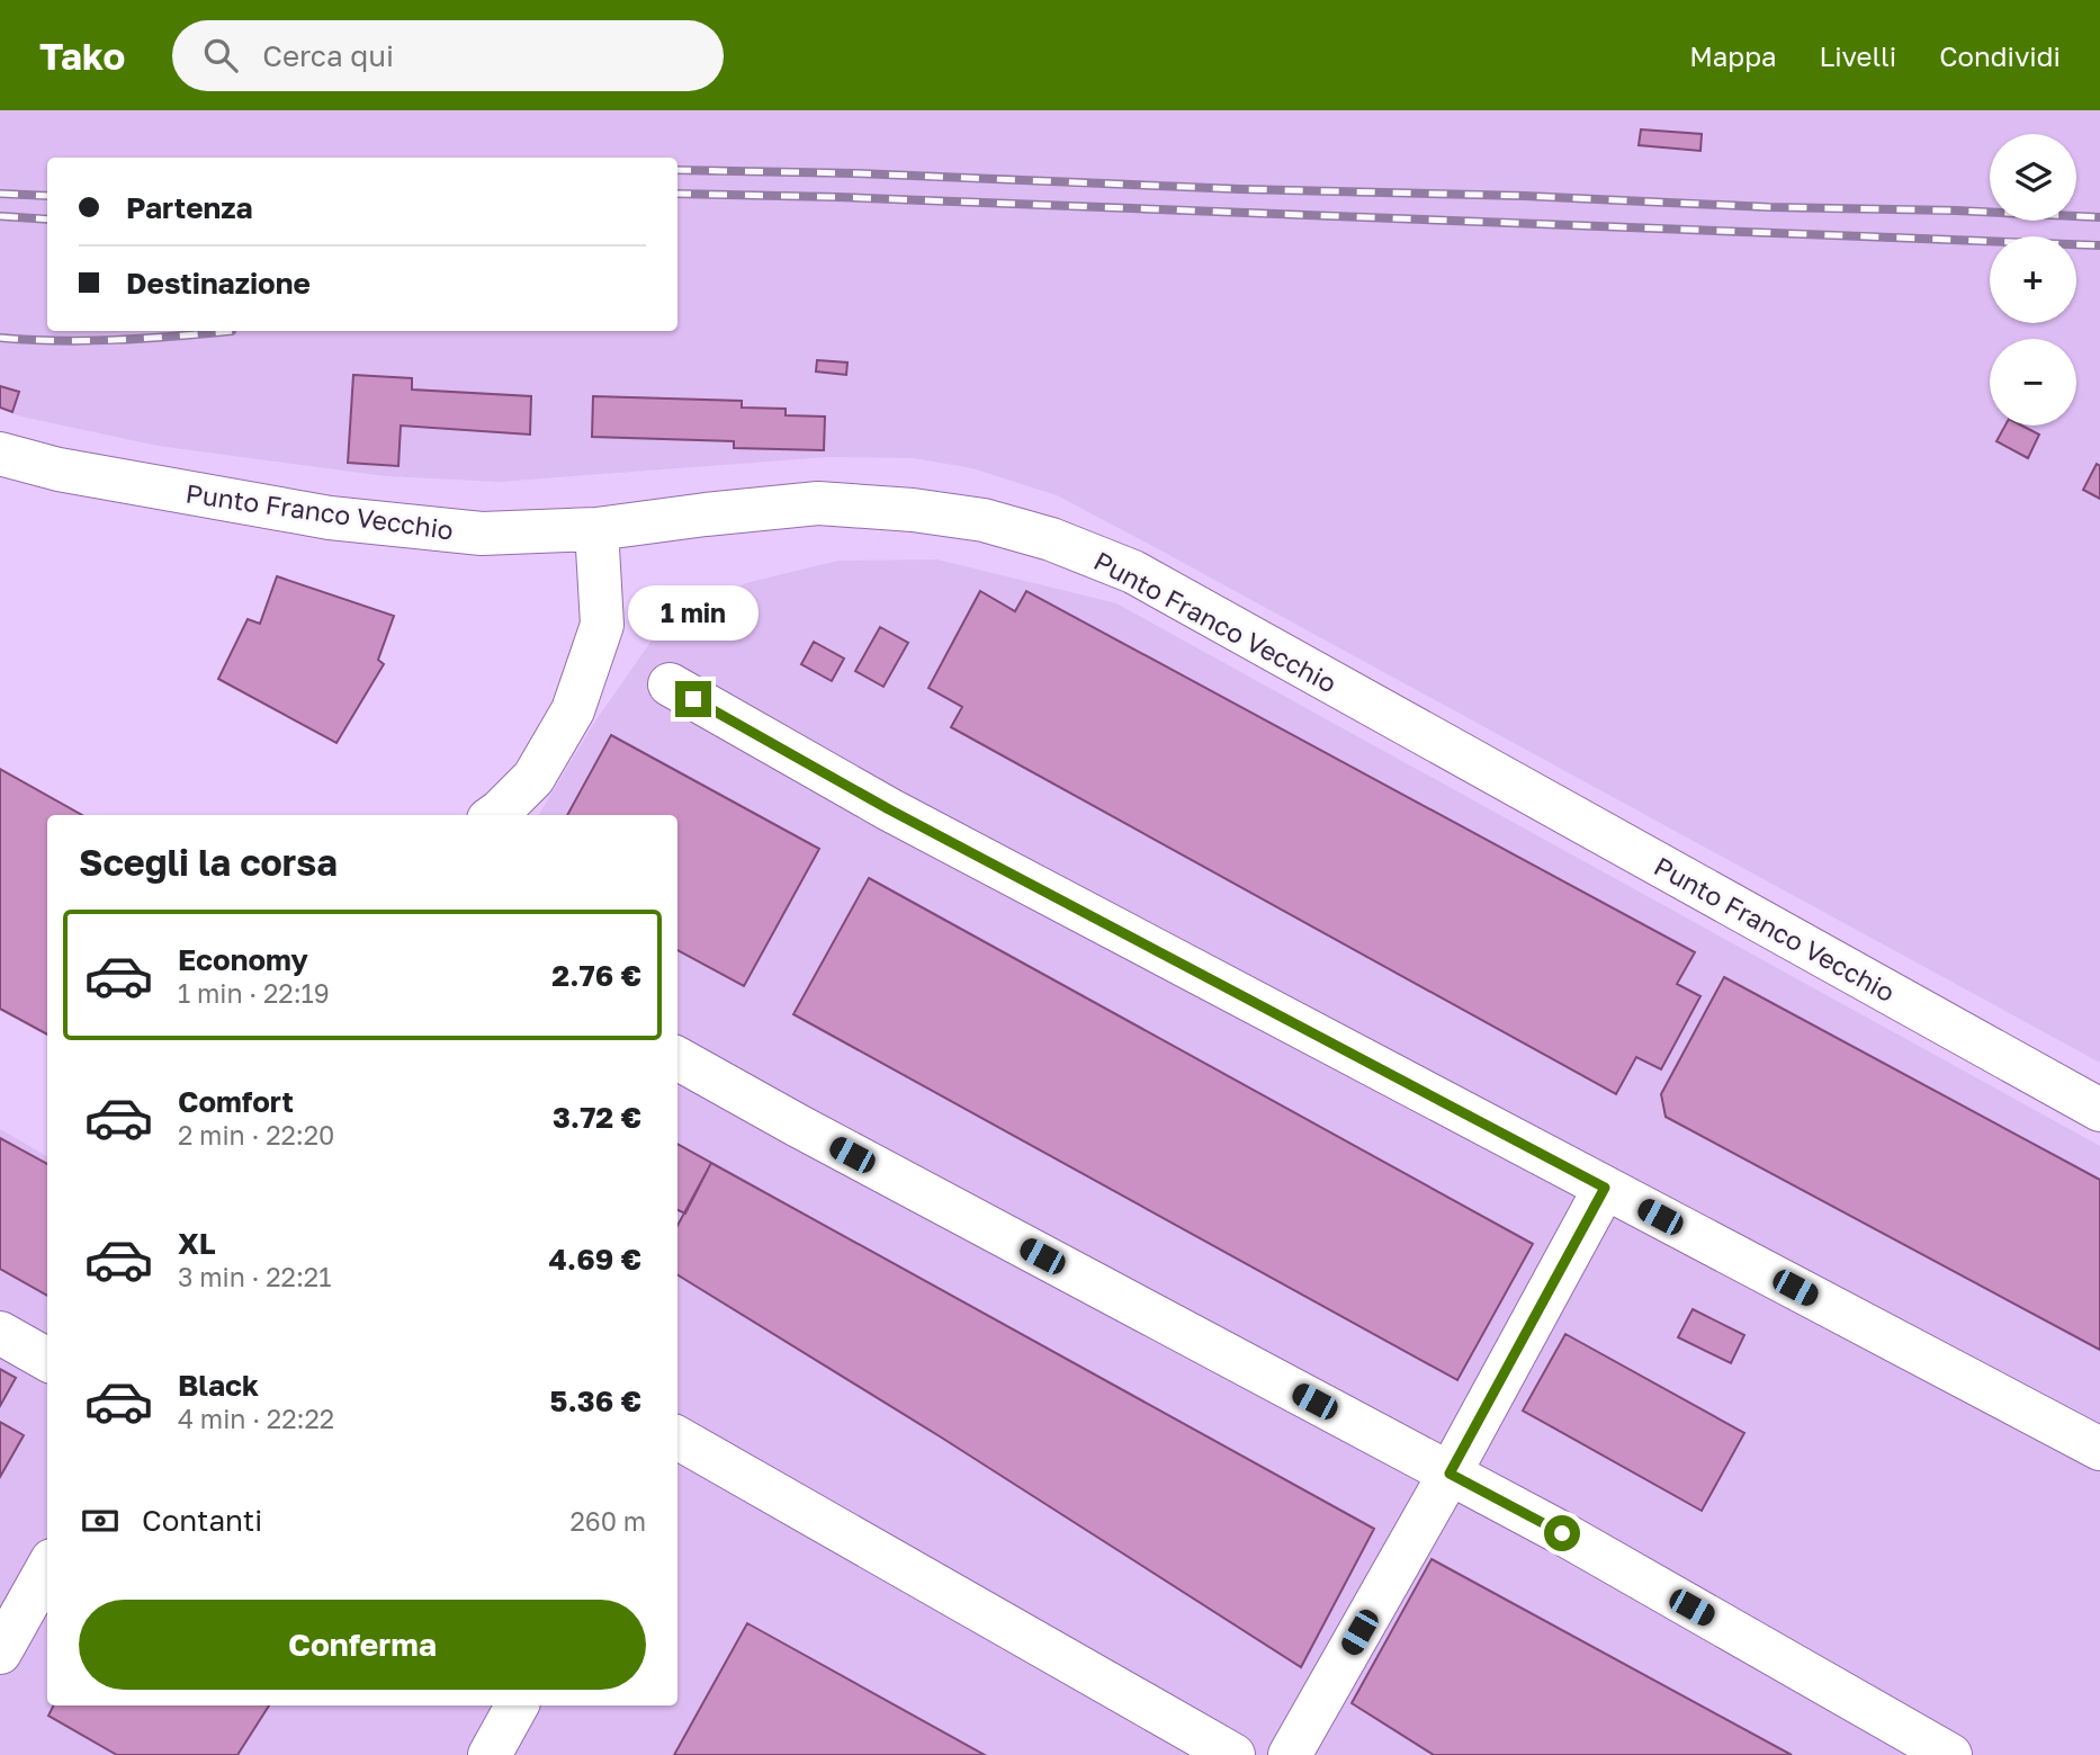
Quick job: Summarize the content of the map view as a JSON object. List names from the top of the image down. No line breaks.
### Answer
{"streets":{"street":["Punto Franco Vecchio"]},"page":{"header":"Tako","search":"Cerca qui","nav":["Mappa","Livelli","Condividi"],"map_buttons":["+","−"],"banner":["Partenza","Destinazione"],"bubble":"1 min","heading":"Scegli la corsa","list":[{"name":"Economy","note":"1 min · 22:19","value":"2.76 €"},{"name":"Comfort","note":"2 min · 22:20","value":"3.72 €"},{"name":"XL","note":"3 min · 22:21","value":"4.69 €"},{"name":"Black","note":"4 min · 22:22","value":"5.36 €"}],"pay":["Contanti","260 m"],"buttons":"Conferma"}}
